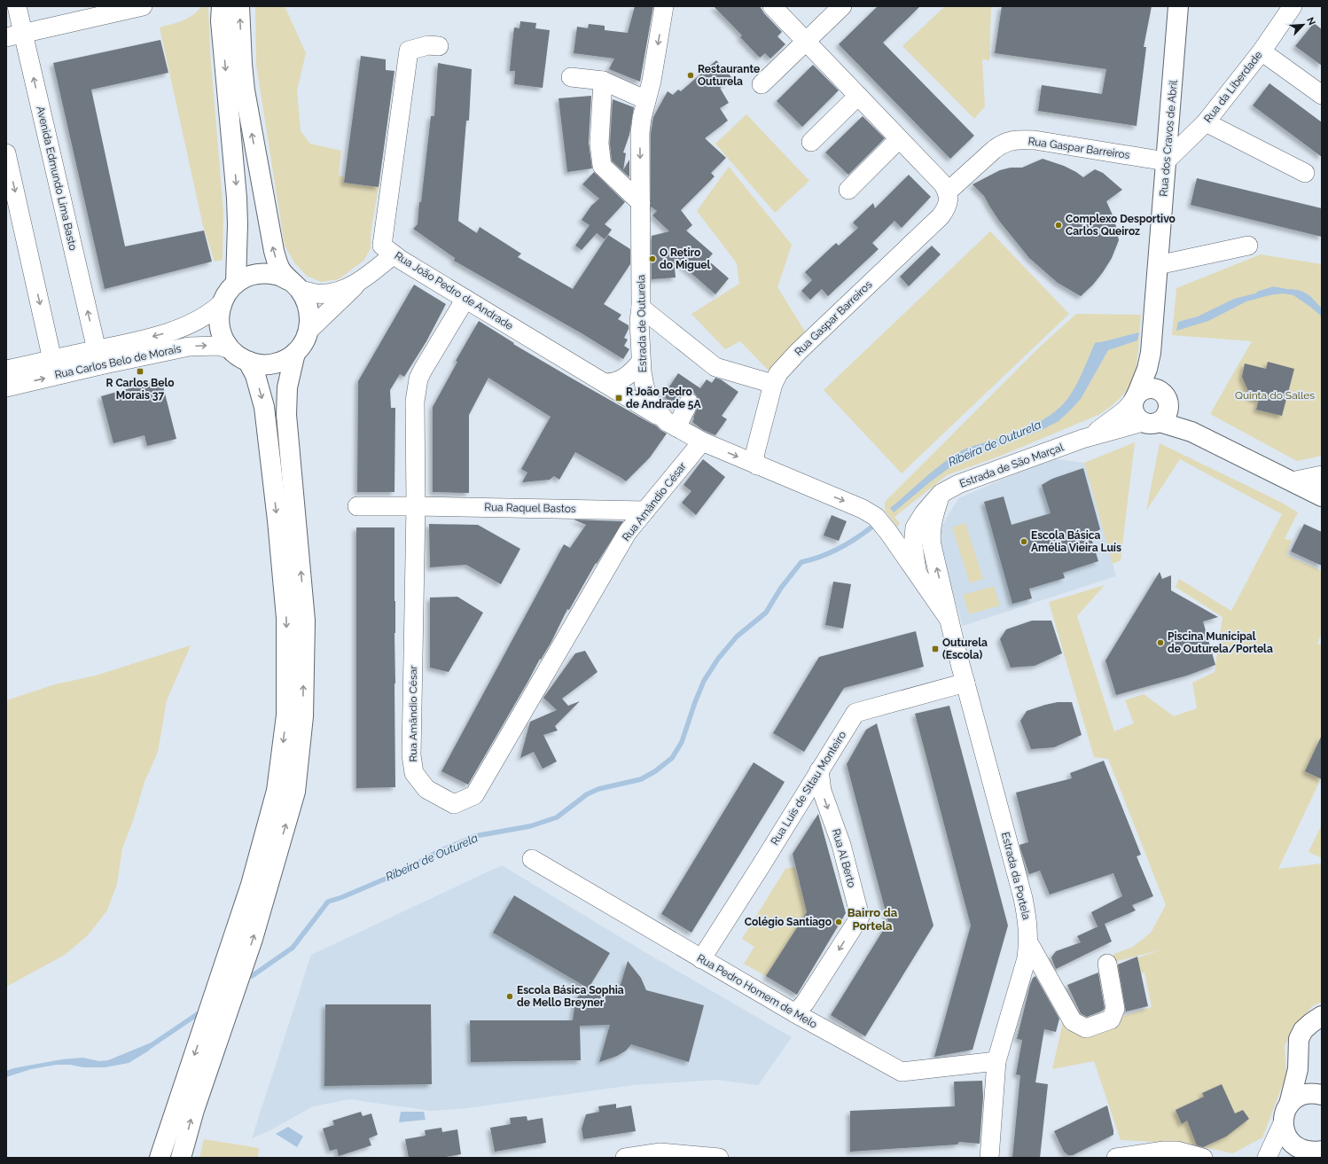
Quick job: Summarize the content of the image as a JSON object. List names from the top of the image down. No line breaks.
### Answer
{"streets":{"street":["Rua da Liberdade","Rua dos Cravos de Abril","Rua Gaspar Barreiros","Avenida Edmundo Lima Basto","Rua João Pedro de Andrade","Estrada de Outurela","Rua Carlos Belo de Morais","Estrada de São Marçal","Rua Amândio César","Rua Raquel Bastos","Rua Luís de Sttau Monteiro","Rua Al Berto","Estrada da Portela","Rua Pedro Homem de Melo"]},"crossings":[["Rua da Liberdade","Rua dos Cravos de Abril"],["Rua da Liberdade","Rua Gaspar Barreiros"],["Rua dos Cravos de Abril","Rua Gaspar Barreiros"],["Rua dos Cravos de Abril","Estrada de São Marçal"],["Rua Gaspar Barreiros","Estrada de Outurela"],["Avenida Edmundo Lima Basto","Rua Carlos Belo de Morais"],["Rua João Pedro de Andrade","Estrada de Outurela"],["Rua João Pedro de Andrade","Rua Amândio César"],["Estrada de Outurela","Estrada de São Marçal"],["Estrada de Outurela","Rua Amândio César"],["Estrada de São Marçal","Estrada da Portela"],["Rua Amândio César","Rua Raquel Bastos"],["Rua Luís de Sttau Monteiro","Rua Al Berto"],["Rua Luís de Sttau Monteiro","Estrada da Portela"],["Rua Luís de Sttau Monteiro","Rua Pedro Homem de Melo"],["Rua Al Berto","Rua Pedro Homem de Melo"],["Estrada da Portela","Rua Pedro Homem de Melo"]],"one_way":["Estrada de Outurela","Rua Al Berto"],"districts":["Bairro da Portela"],"water":["Ribeira de Outurela"],"parks":["Quinta do Salles"],"places":{"other":["Restaurante Outurela","Complexo Desportivo Carlos Queiroz","O Retiro do Miguel","Escola Básica Amélia Vieira Luís","Piscina Municipal de Outurela/Portela","Colégio Santiago","Escola Básica Sophia de Mello Breyner"],"transit":["R Carlos Belo Morais 37","R João Pedro de Andrade 5A","Outurela (Escola)"]},"north":"top right"}
